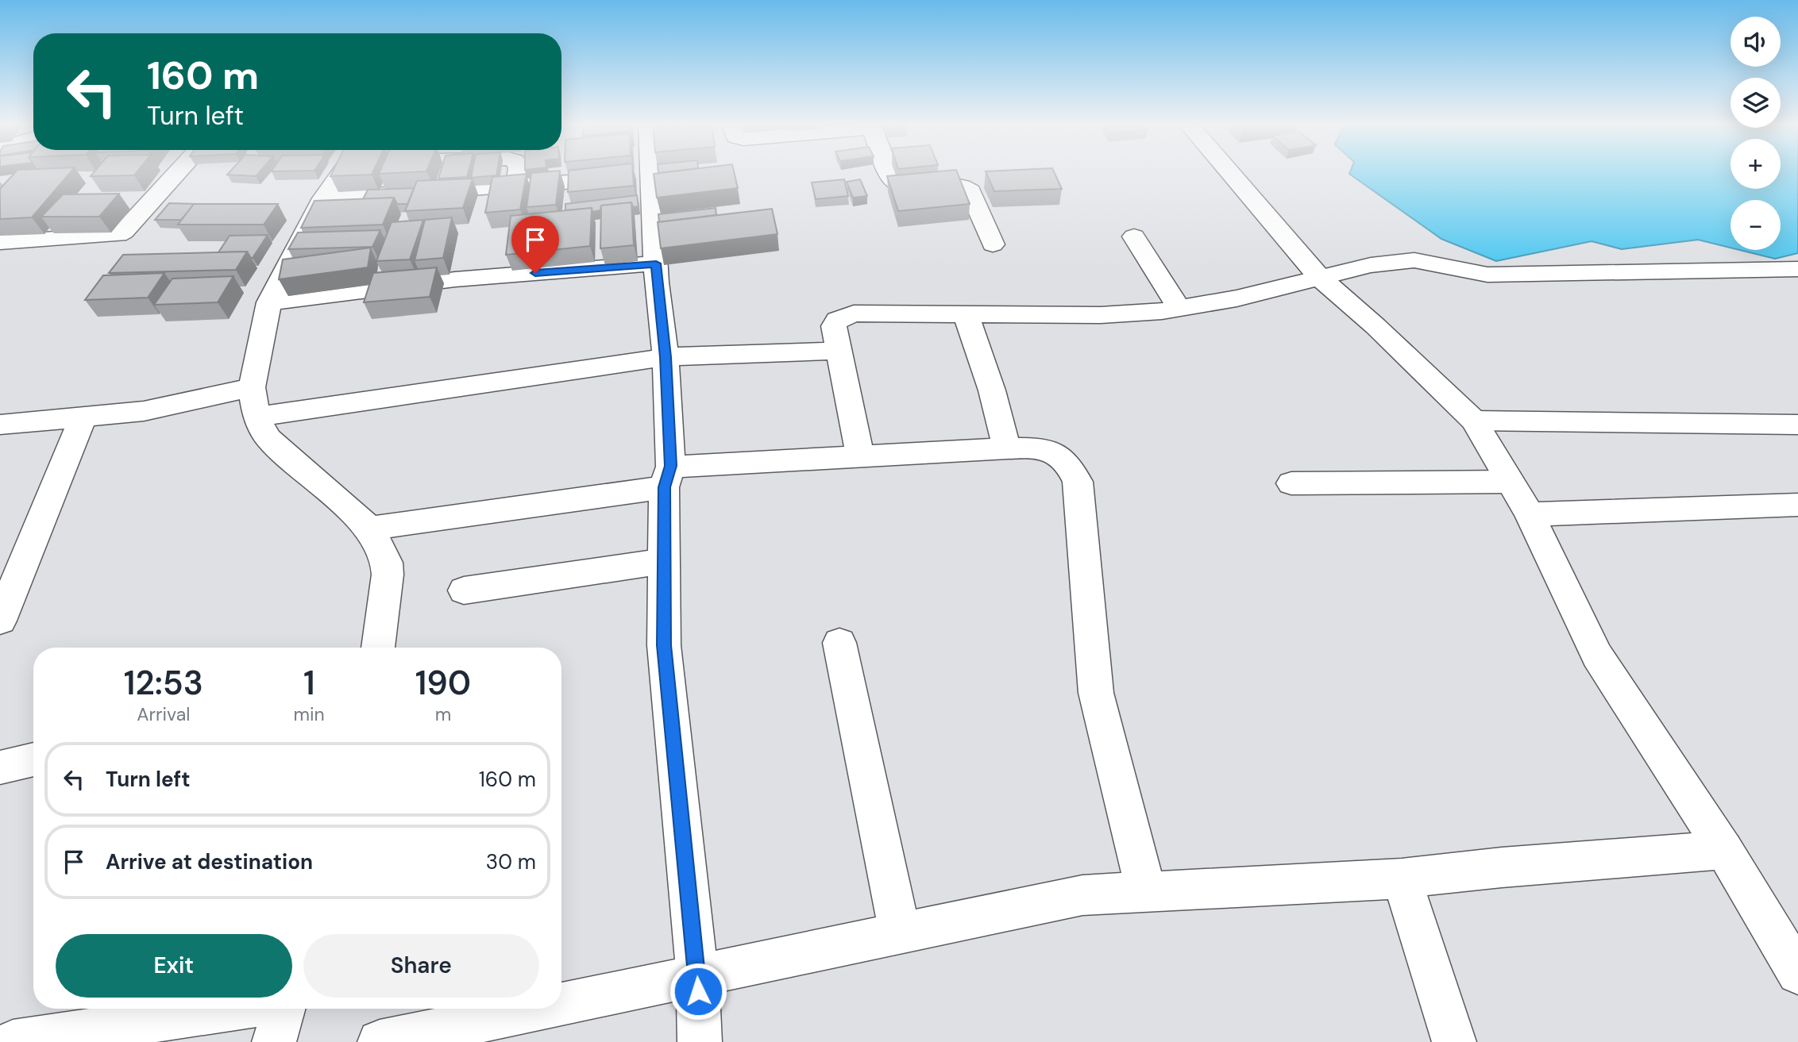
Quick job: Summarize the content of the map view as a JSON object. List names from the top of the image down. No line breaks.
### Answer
{"page":{"map_buttons":["+","−"],"turn":["160 m","Turn left"],"eta":["12:53","Arrival","1","min","190","m"],"list":[{"name":"Turn left","value":"160 m"},{"name":"Arrive at destination","value":"30 m"}],"buttons":["Exit","Share"]}}
